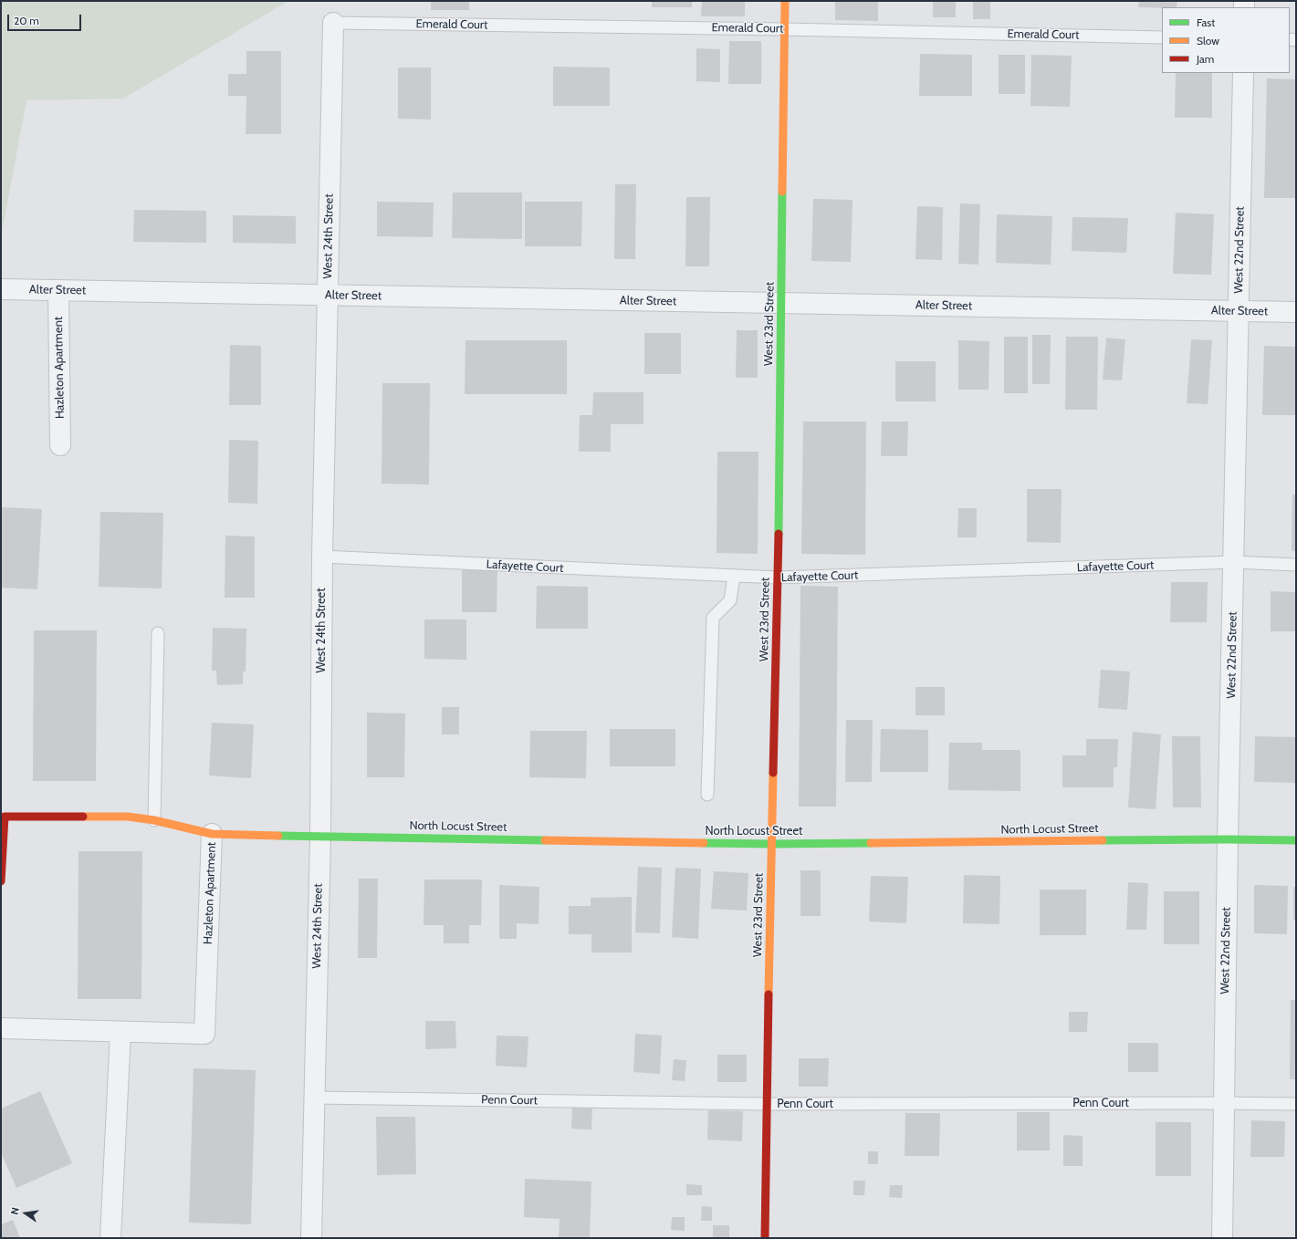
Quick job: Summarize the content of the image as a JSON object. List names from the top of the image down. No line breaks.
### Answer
{"streets":{"street":["West 24th Street","West 22nd Street","Alter Street","West 23rd Street","Hazleton Apartment","North Locust Street"],"lane":["Emerald Court","Lafayette Court","Penn Court"]},"crossings":[["Emerald Court","West 24th Street"],["Emerald Court","West 23rd Street"],["West 24th Street","Alter Street"],["West 24th Street","Lafayette Court"],["West 24th Street","North Locust Street"],["West 24th Street","Penn Court"],["West 22nd Street","Alter Street"],["West 22nd Street","Lafayette Court"],["West 22nd Street","North Locust Street"],["West 22nd Street","Penn Court"],["Alter Street","West 23rd Street"],["Alter Street","Hazleton Apartment"],["West 23rd Street","Lafayette Court"],["West 23rd Street","North Locust Street"],["West 23rd Street","Penn Court"],["Hazleton Apartment","North Locust Street"]],"legend":["Fast","Slow","Jam"],"scale_bar":"20 m","north":"left"}
